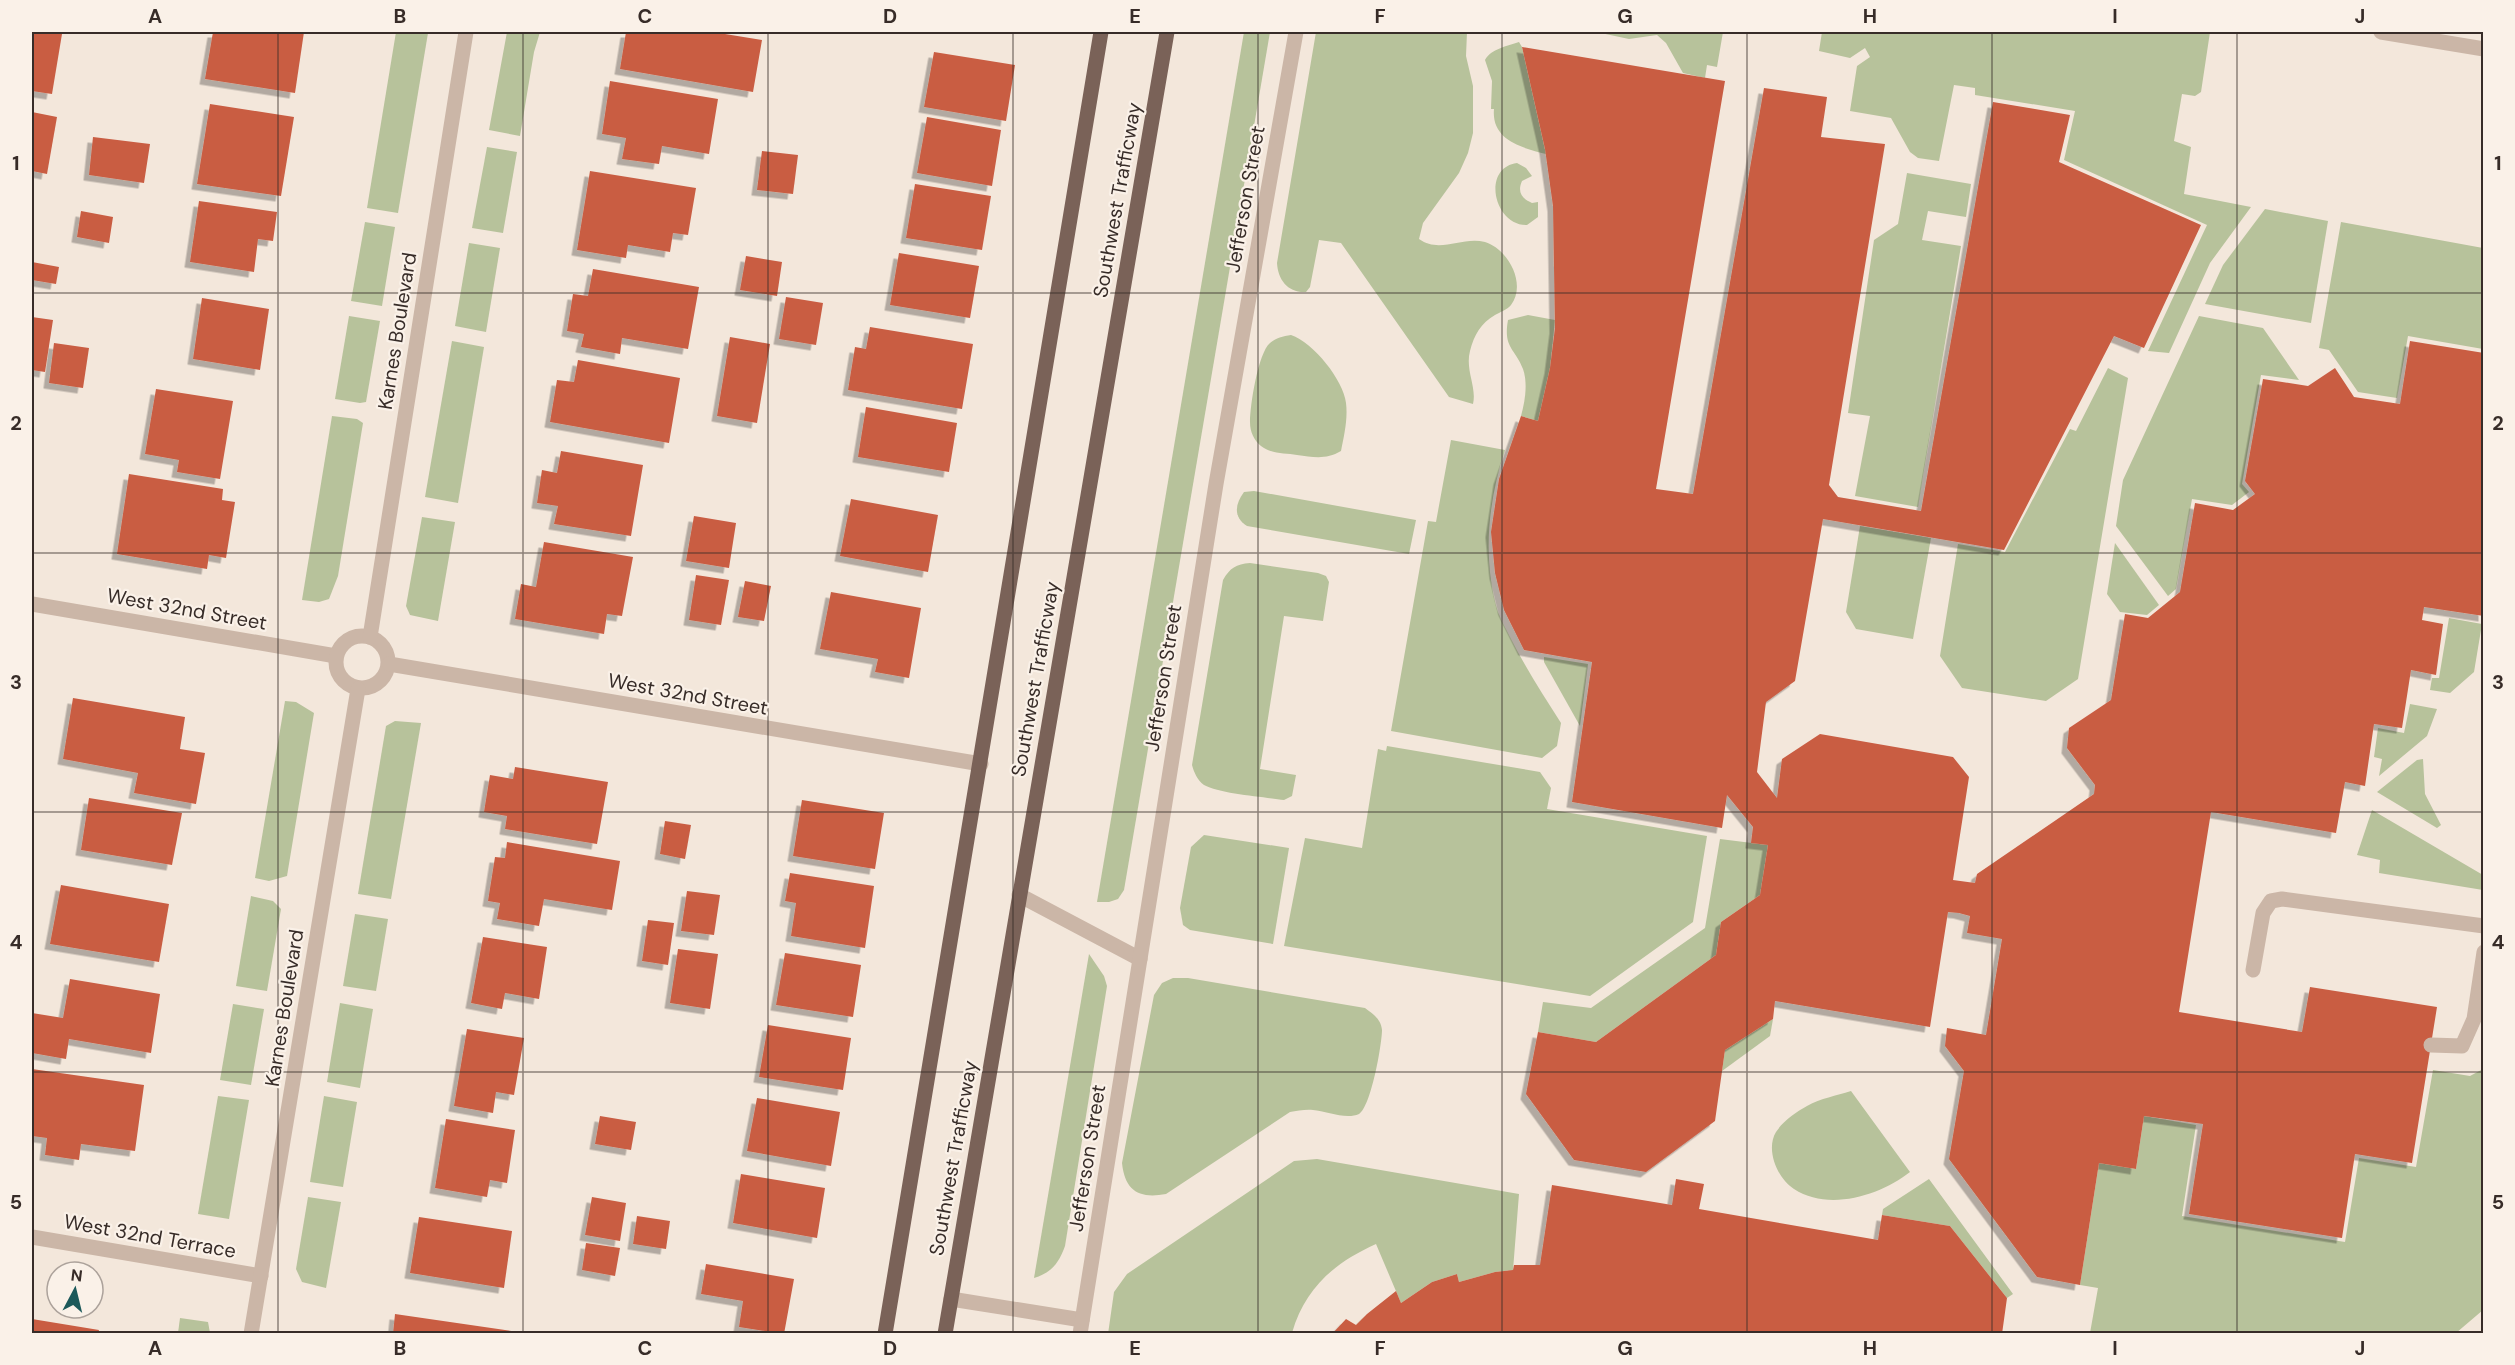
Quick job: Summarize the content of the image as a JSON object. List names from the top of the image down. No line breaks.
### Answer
{"streets":{"main road":["Southwest Trafficway"],"street":["Jefferson Street","Karnes Boulevard","West 32nd Street","West 32nd Terrace"]},"crossings":[["Southwest Trafficway","West 32nd Street"],["Karnes Boulevard","West 32nd Street"],["Karnes Boulevard","West 32nd Terrace"]],"north":"top","grid":{"columns":["A","B","C","D","E","F","G","H","I","J"],"rows":["1","2","3","4","5"]}}
